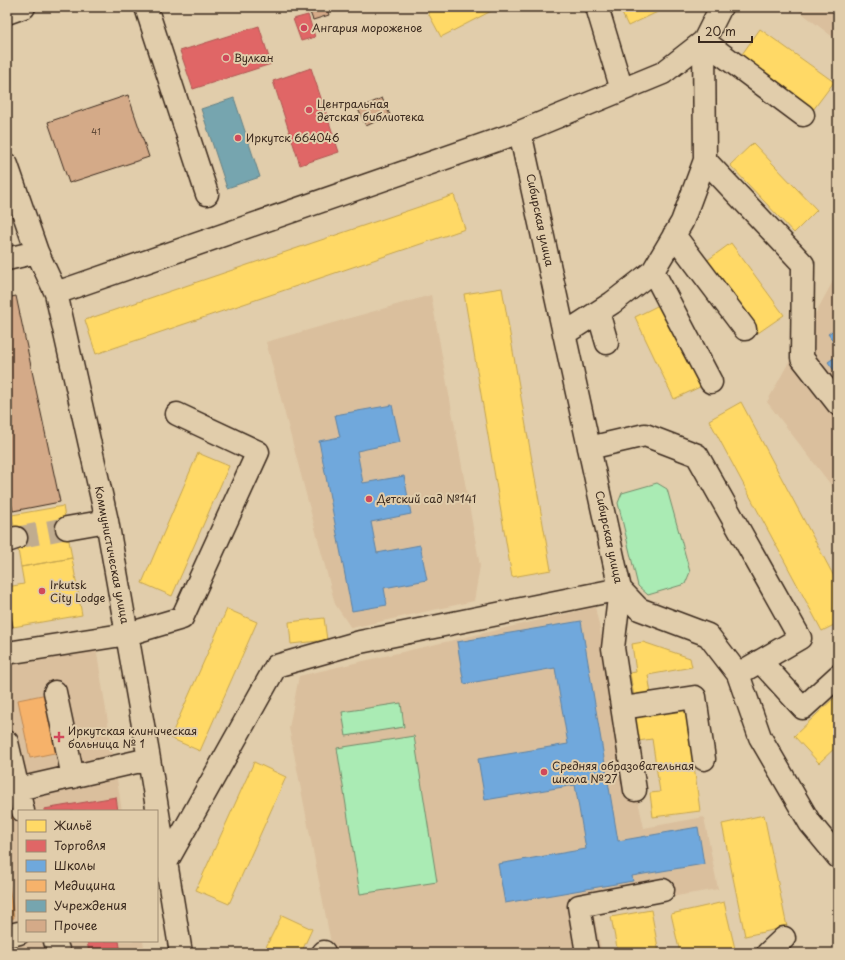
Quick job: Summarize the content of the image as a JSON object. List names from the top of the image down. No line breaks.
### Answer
{"streets":{"street":["Сибирская улица","Коммунистическая улица"]},"places":{"other":["Ангария мороженое","Вулкан","Центральная детская библиотека","Иркутск 664046","Детский сад №141","Irkutsk City Lodge","Средняя образовательная школа №27"],"health":["Иркутская клиническая больница № 1"]},"house_numbers":["41"],"legend":["Жильё","Торговля","Школы","Медицина","Учреждения","Прочее"],"scale_bar":"20 m"}
